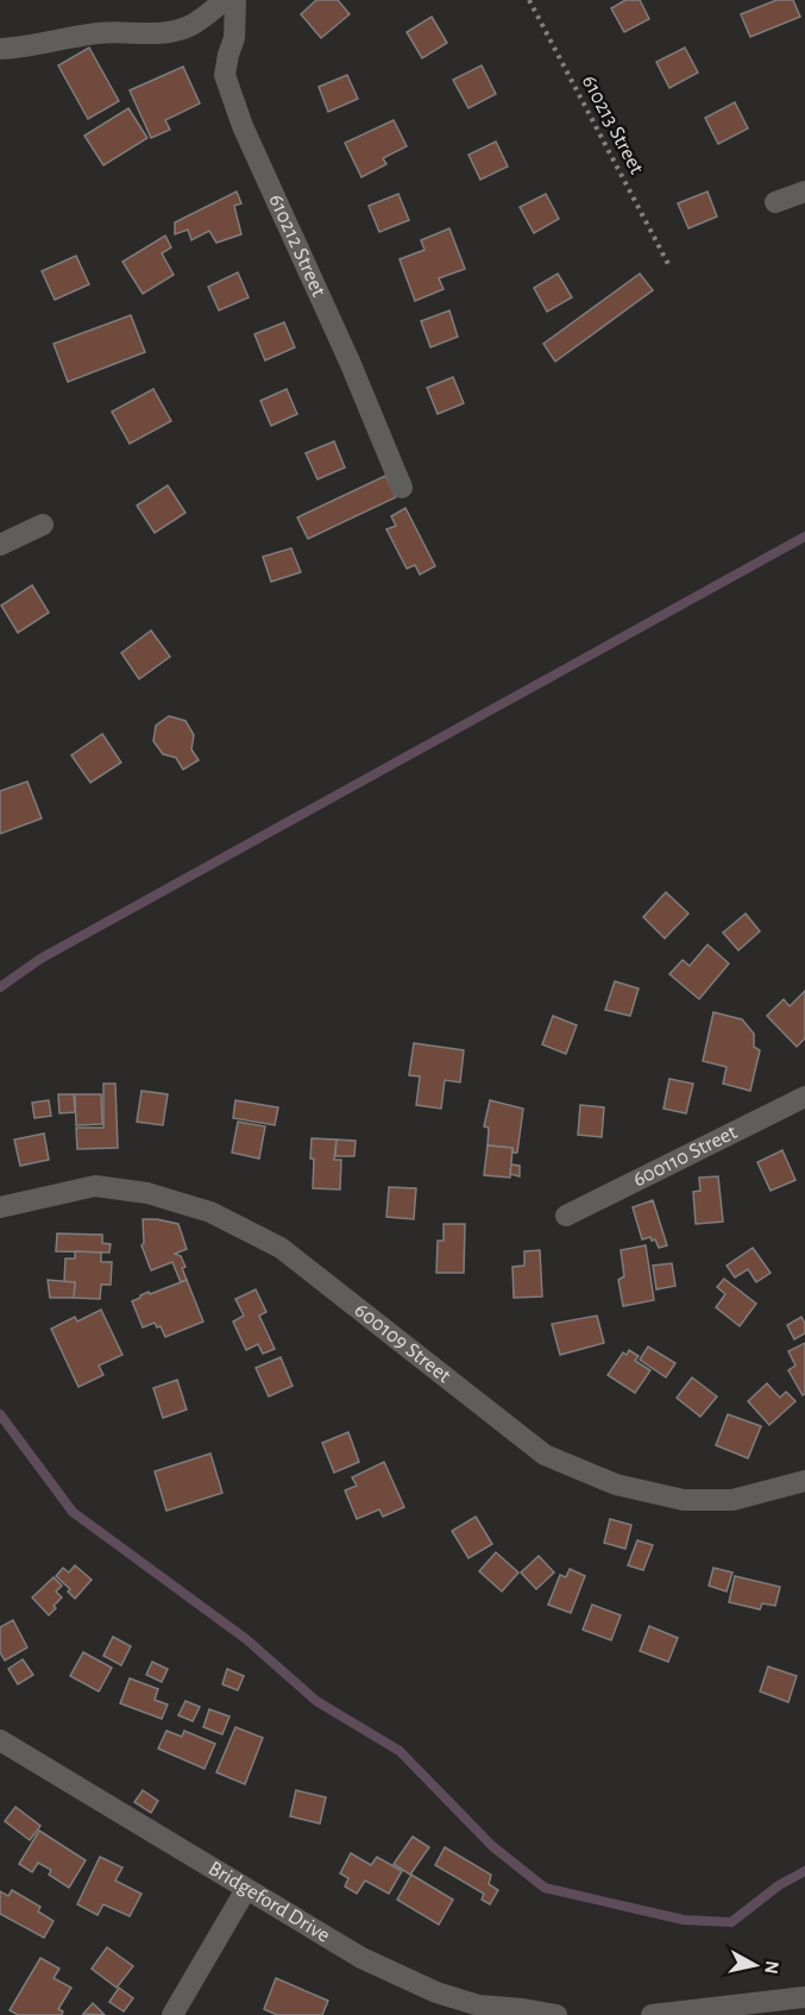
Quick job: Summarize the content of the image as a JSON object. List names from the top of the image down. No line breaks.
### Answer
{"streets":{"street":["610212 Street","600110 Street","600109 Street","Bridgeford Drive"],"path":["610213 Street"]},"north":"right"}
